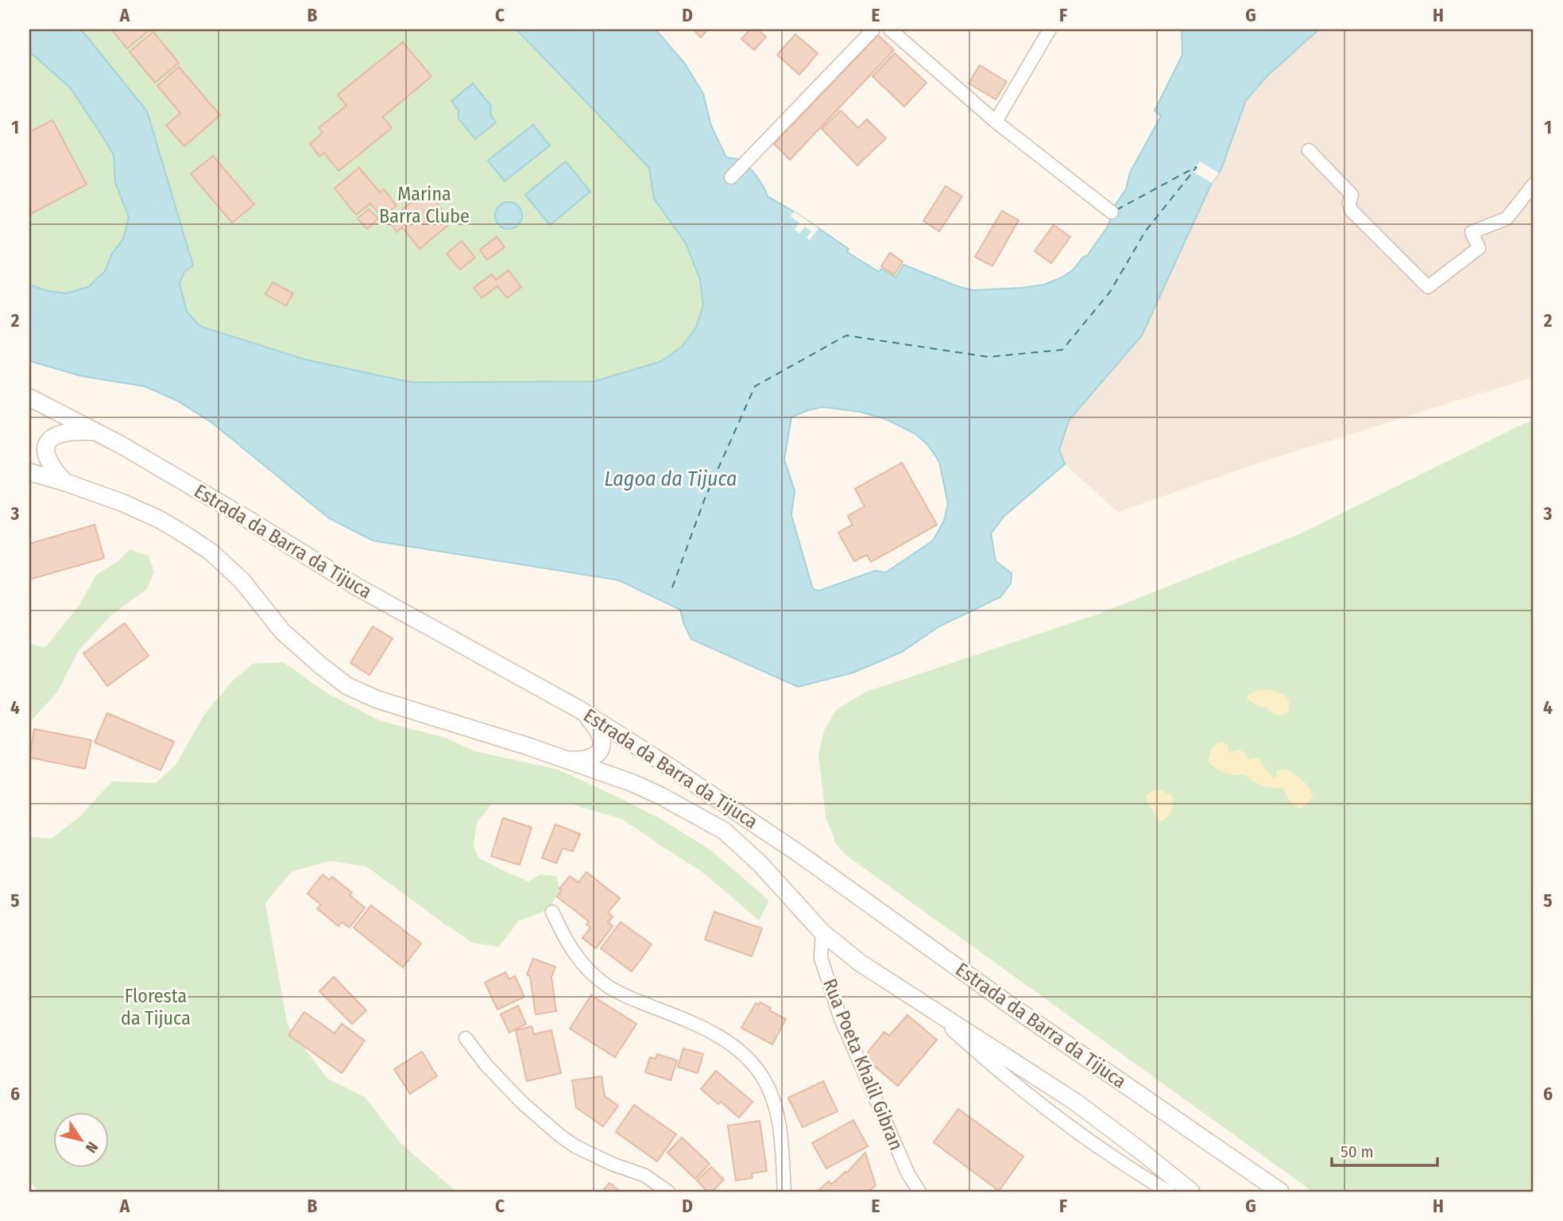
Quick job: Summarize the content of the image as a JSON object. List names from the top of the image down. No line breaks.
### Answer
{"streets":{"main road":["Estrada da Barra da Tijuca"],"street":["Rua Poeta Khalil Gibran"]},"crossings":[["Estrada da Barra da Tijuca","Rua Poeta Khalil Gibran"]],"water":["Lagoa da Tijuca"],"parks":["Marina Barra Clube","Floresta da Tijuca"],"scale_bar":"50 m","north":"bottom right","grid":{"columns":["A","B","C","D","E","F","G","H"],"rows":["1","2","3","4","5","6"]}}
